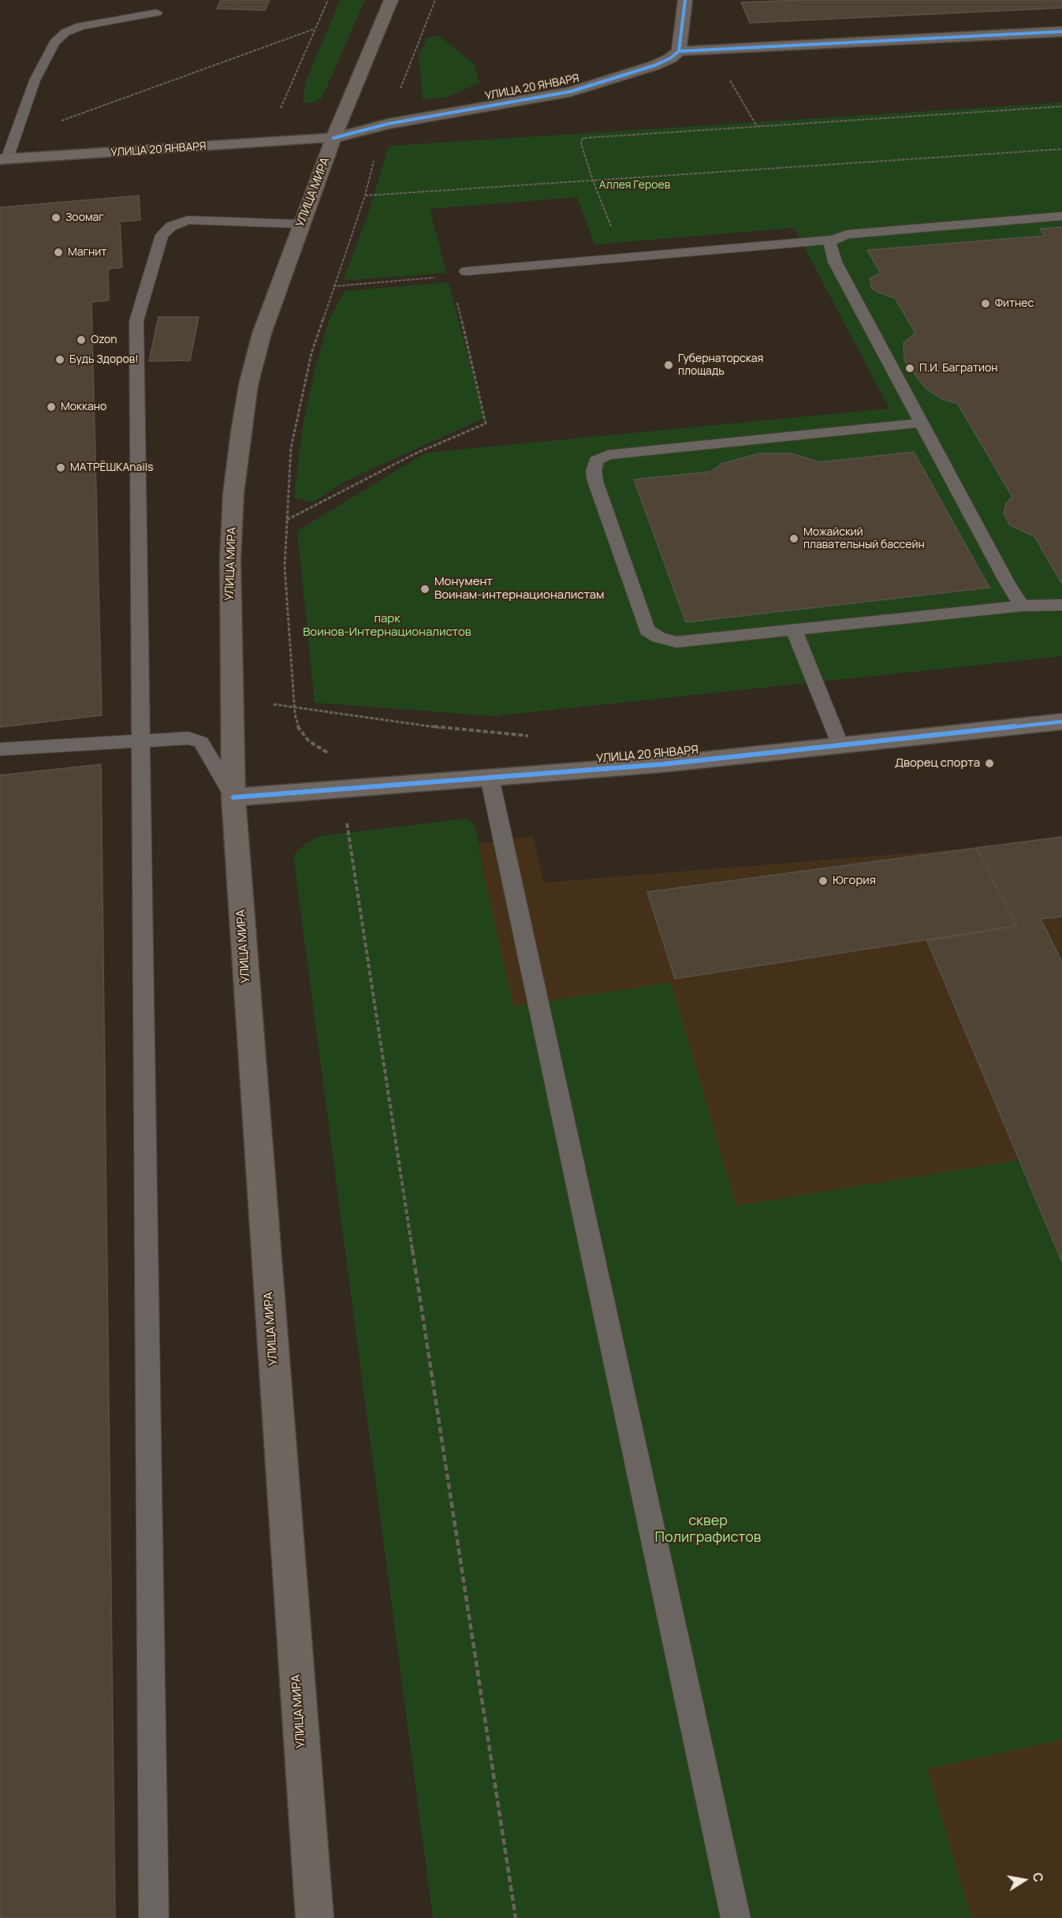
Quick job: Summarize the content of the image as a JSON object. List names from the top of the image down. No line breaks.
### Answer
{"streets":{"main road":["УЛИЦА МИРА"],"street":["УЛИЦА 20 ЯНВАРЯ"]},"crossings":[["УЛИЦА 20 ЯНВАРЯ","УЛИЦА МИРА"]],"parks":["Аллея Героев","парк Воинов-Интернационалистов","сквер Полиграфистов"],"places":["Зоомаг","Магнит","Фитнес","Ozon","Будь Здоров!","Губернаторская площадь","П.И. Багратион","Моккано","МAТРЁШКАnails","Можайский плавательный бассейн","Монумент Воинам-интернационалистам","Дворец спорта","Югория"],"north":"right"}
